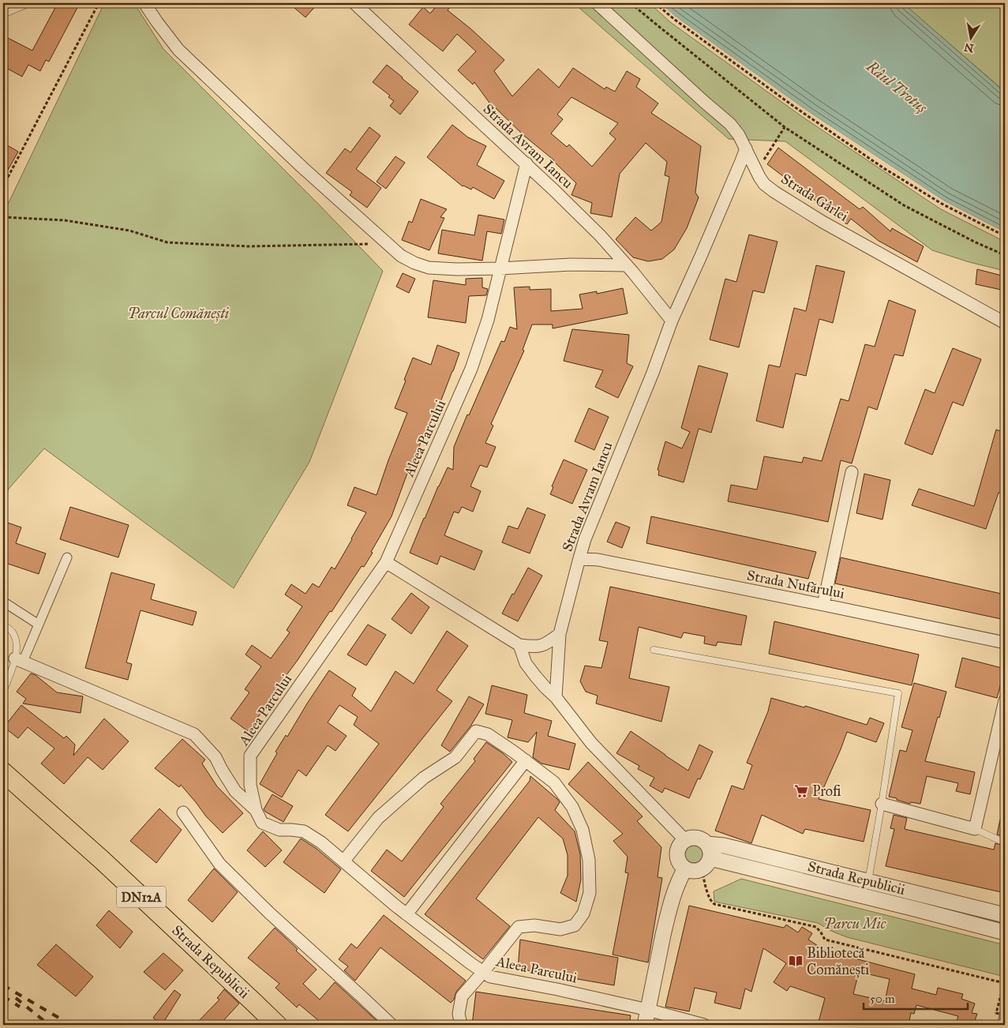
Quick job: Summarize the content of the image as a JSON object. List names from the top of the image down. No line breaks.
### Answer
{"streets":{"main road":["Strada Republicii","DN12A"],"street":["Strada Avram Iancu","Strada Gârlei","Aleea Parcului","Strada Nufărului"]},"crossings":[["Strada Avram Iancu","Strada Gârlei"],["Strada Avram Iancu","Aleea Parcului"],["Strada Avram Iancu","Strada Nufărului"]],"water":["Râul Trotuș"],"parks":["Parcul Comănești","Parcu Mic"],"places":{"supermarket":["Profi"],"library":["Bibliotecă Comănești"]},"scale_bar":"50 m","north":"bottom"}
